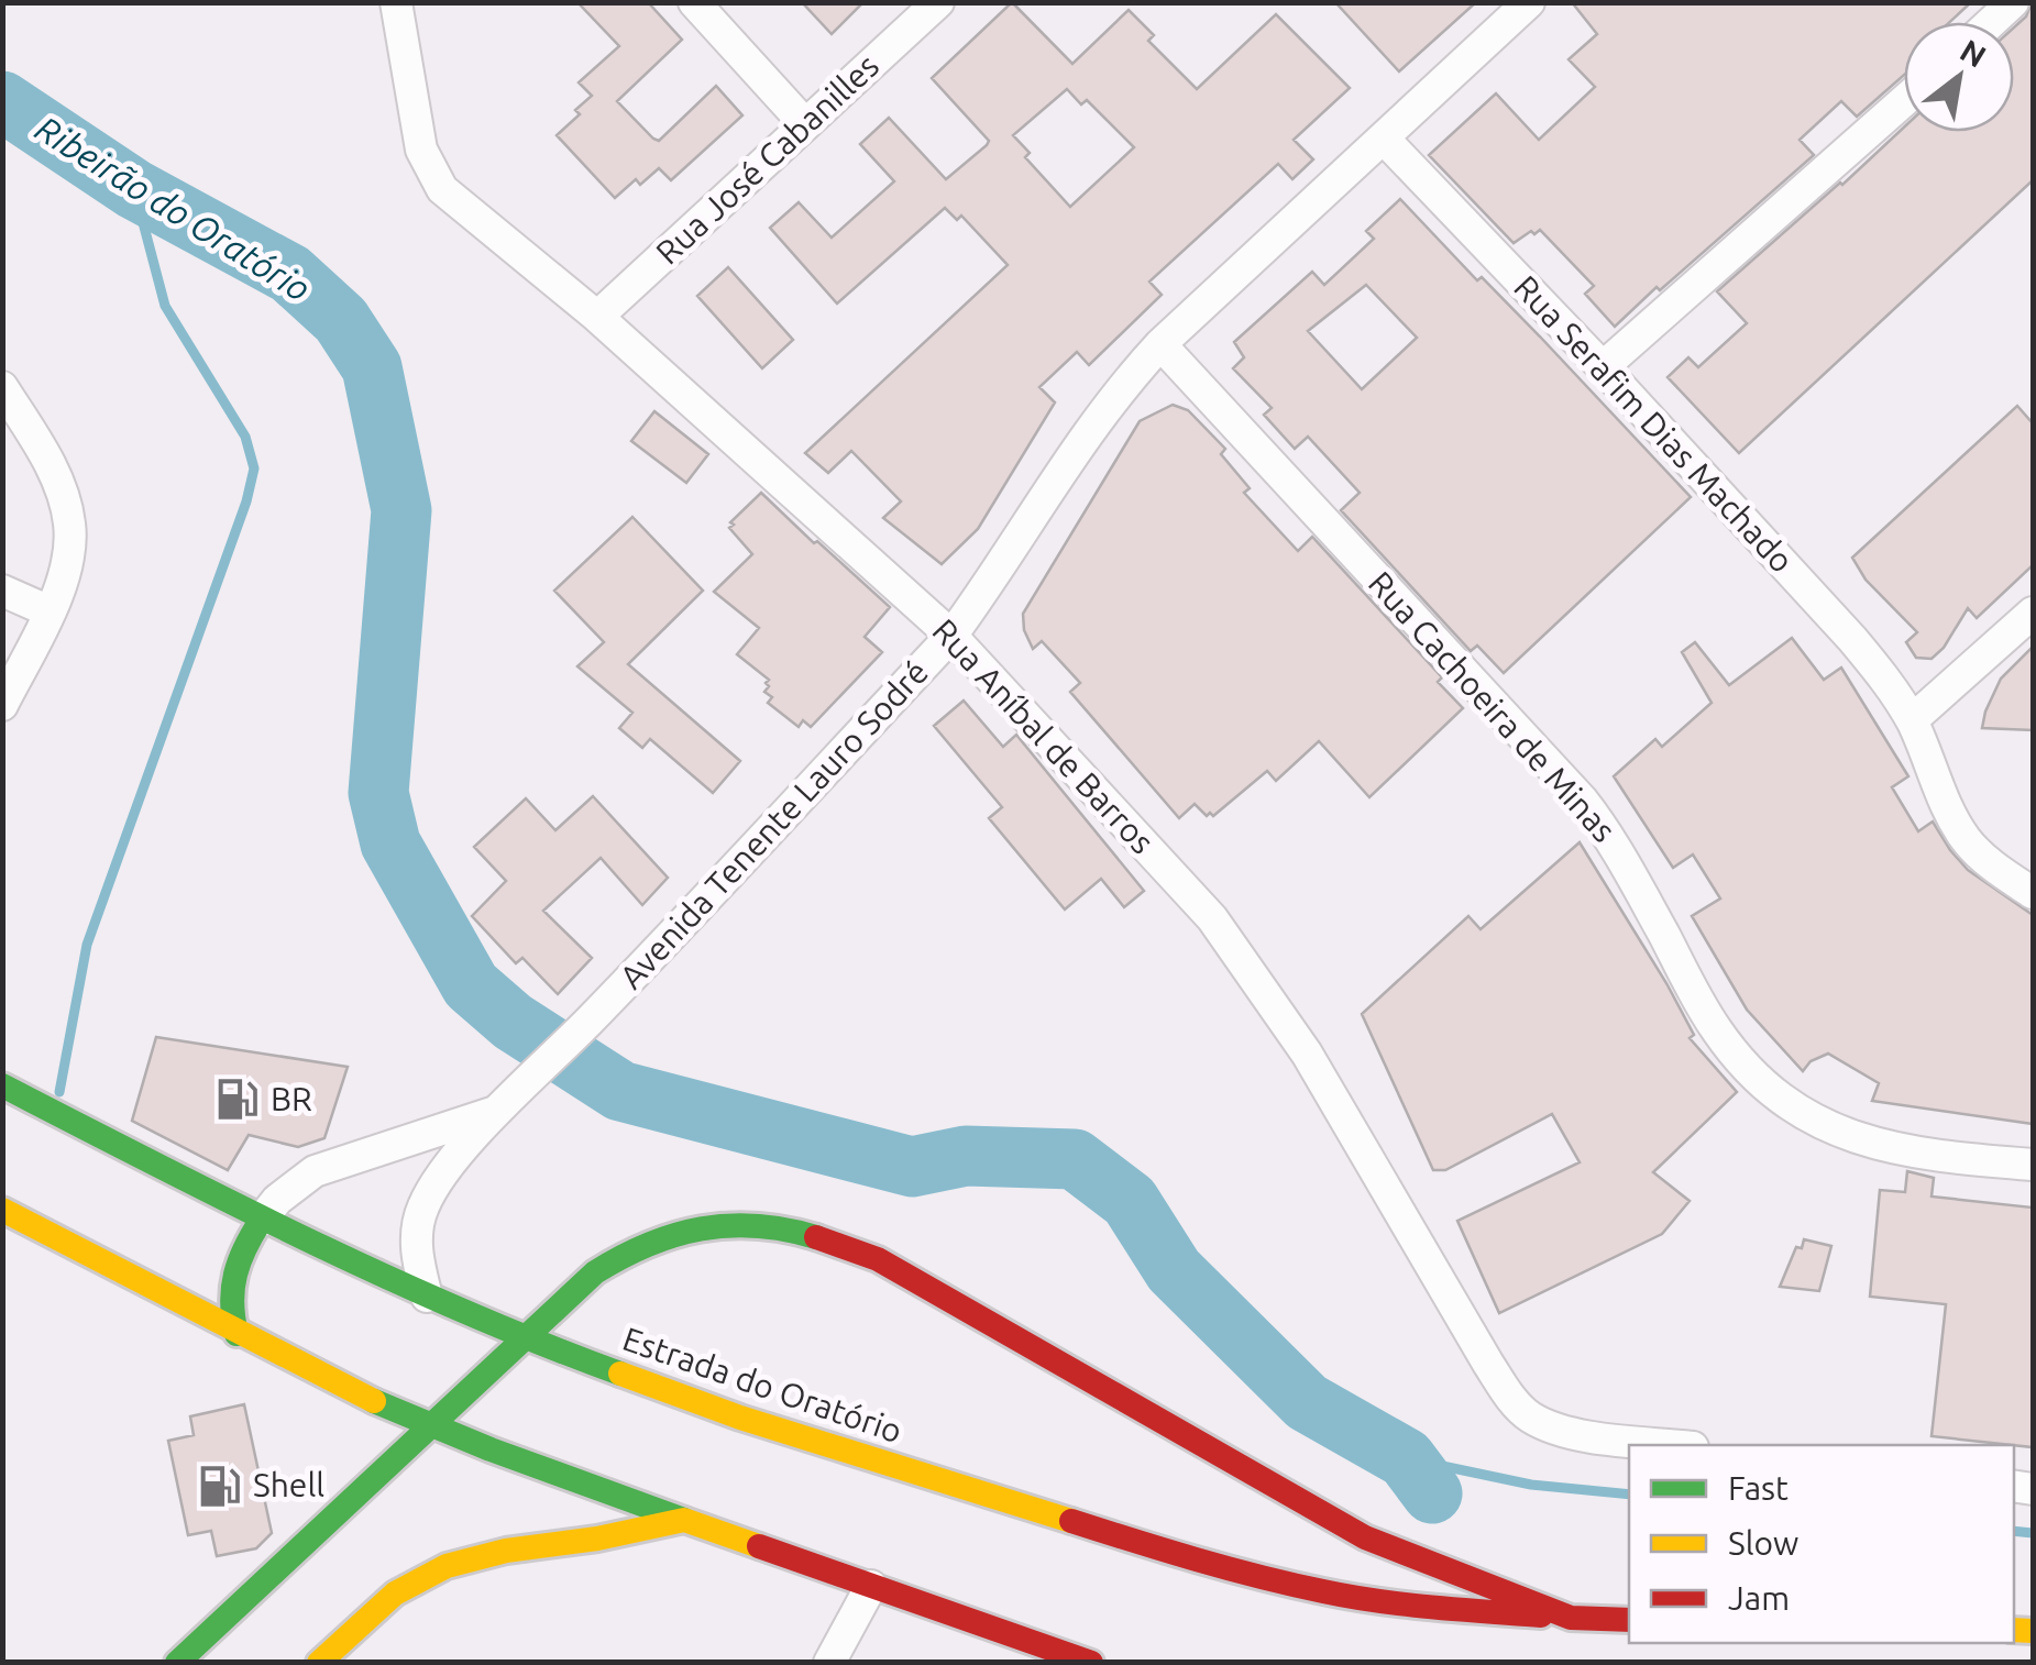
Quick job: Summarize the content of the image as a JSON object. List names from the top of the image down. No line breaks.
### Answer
{"streets":{"main road":["Estrada do Oratório"],"street":["Rua José Cabanilles","Rua Serafim Dias Machado","Rua Cachoeira de Minas","Rua Aníbal de Barros","Avenida Tenente Lauro Sodré"]},"crossings":[["Rua José Cabanilles","Rua Aníbal de Barros"],["Rua Serafim Dias Machado","Avenida Tenente Lauro Sodré"],["Rua Cachoeira de Minas","Avenida Tenente Lauro Sodré"],["Rua Aníbal de Barros","Avenida Tenente Lauro Sodré"],["Avenida Tenente Lauro Sodré","Estrada do Oratório"]],"water":["Ribeirão do Oratório"],"places":{"fuel station":["BR","Shell"]},"legend":["Fast","Slow","Jam"],"north":"top right"}
